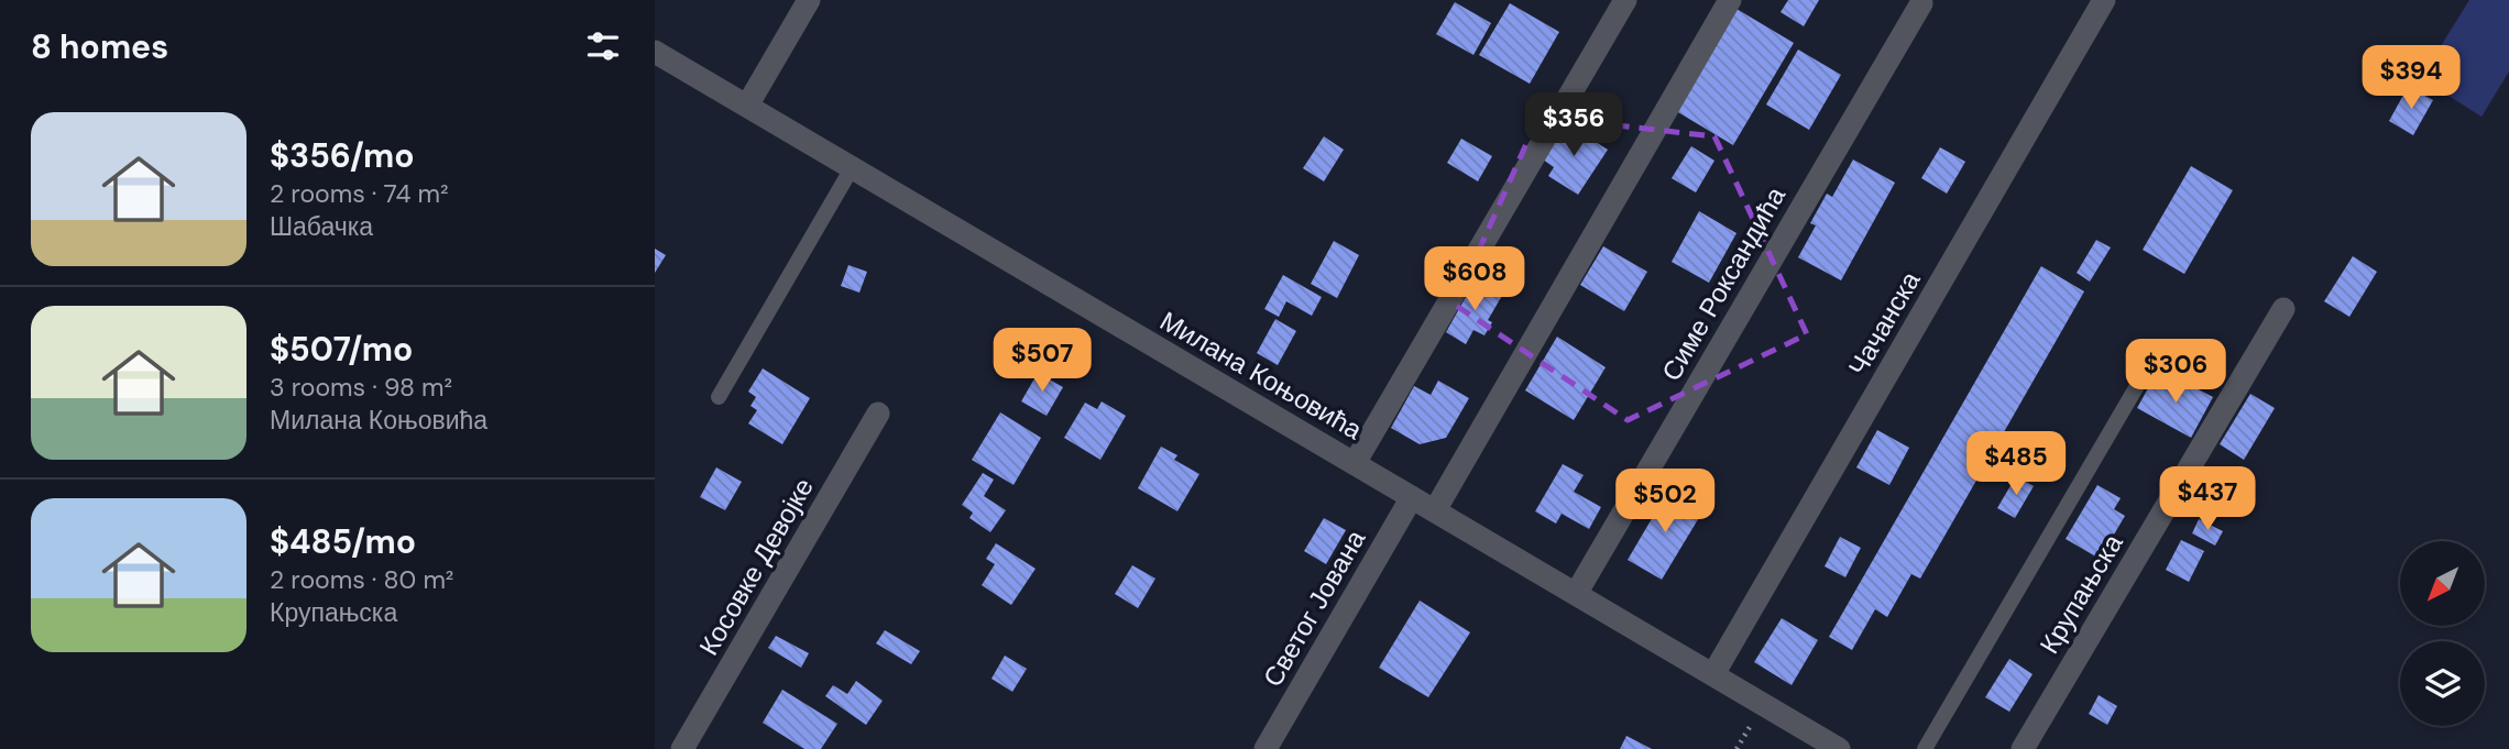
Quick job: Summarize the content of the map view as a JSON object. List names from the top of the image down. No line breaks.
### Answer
{"streets":{"street":["Симе Роксандића","Чачанска","Милана Коњовића","Косовке Девојке","Крупањска","Светог Јована"]},"crossings":[["Симе Роксандића","Милана Коњовића"],["Чачанска","Милана Коњовића"],["Милана Коњовића","Светог Јована"]],"north":"bottom left","page":{"heading":"8 homes","price":["$394","$356","$608","$507","$306","$485","$437","$502"],"list":[{"name":"$356/mo","note":"2 rooms · 74 m² · Шабачка"},{"name":"$507/mo","note":"3 rooms · 98 m² · Милана Коњовића"},{"name":"$485/mo","note":"2 rooms · 80 m² · Крупањска"}]}}
